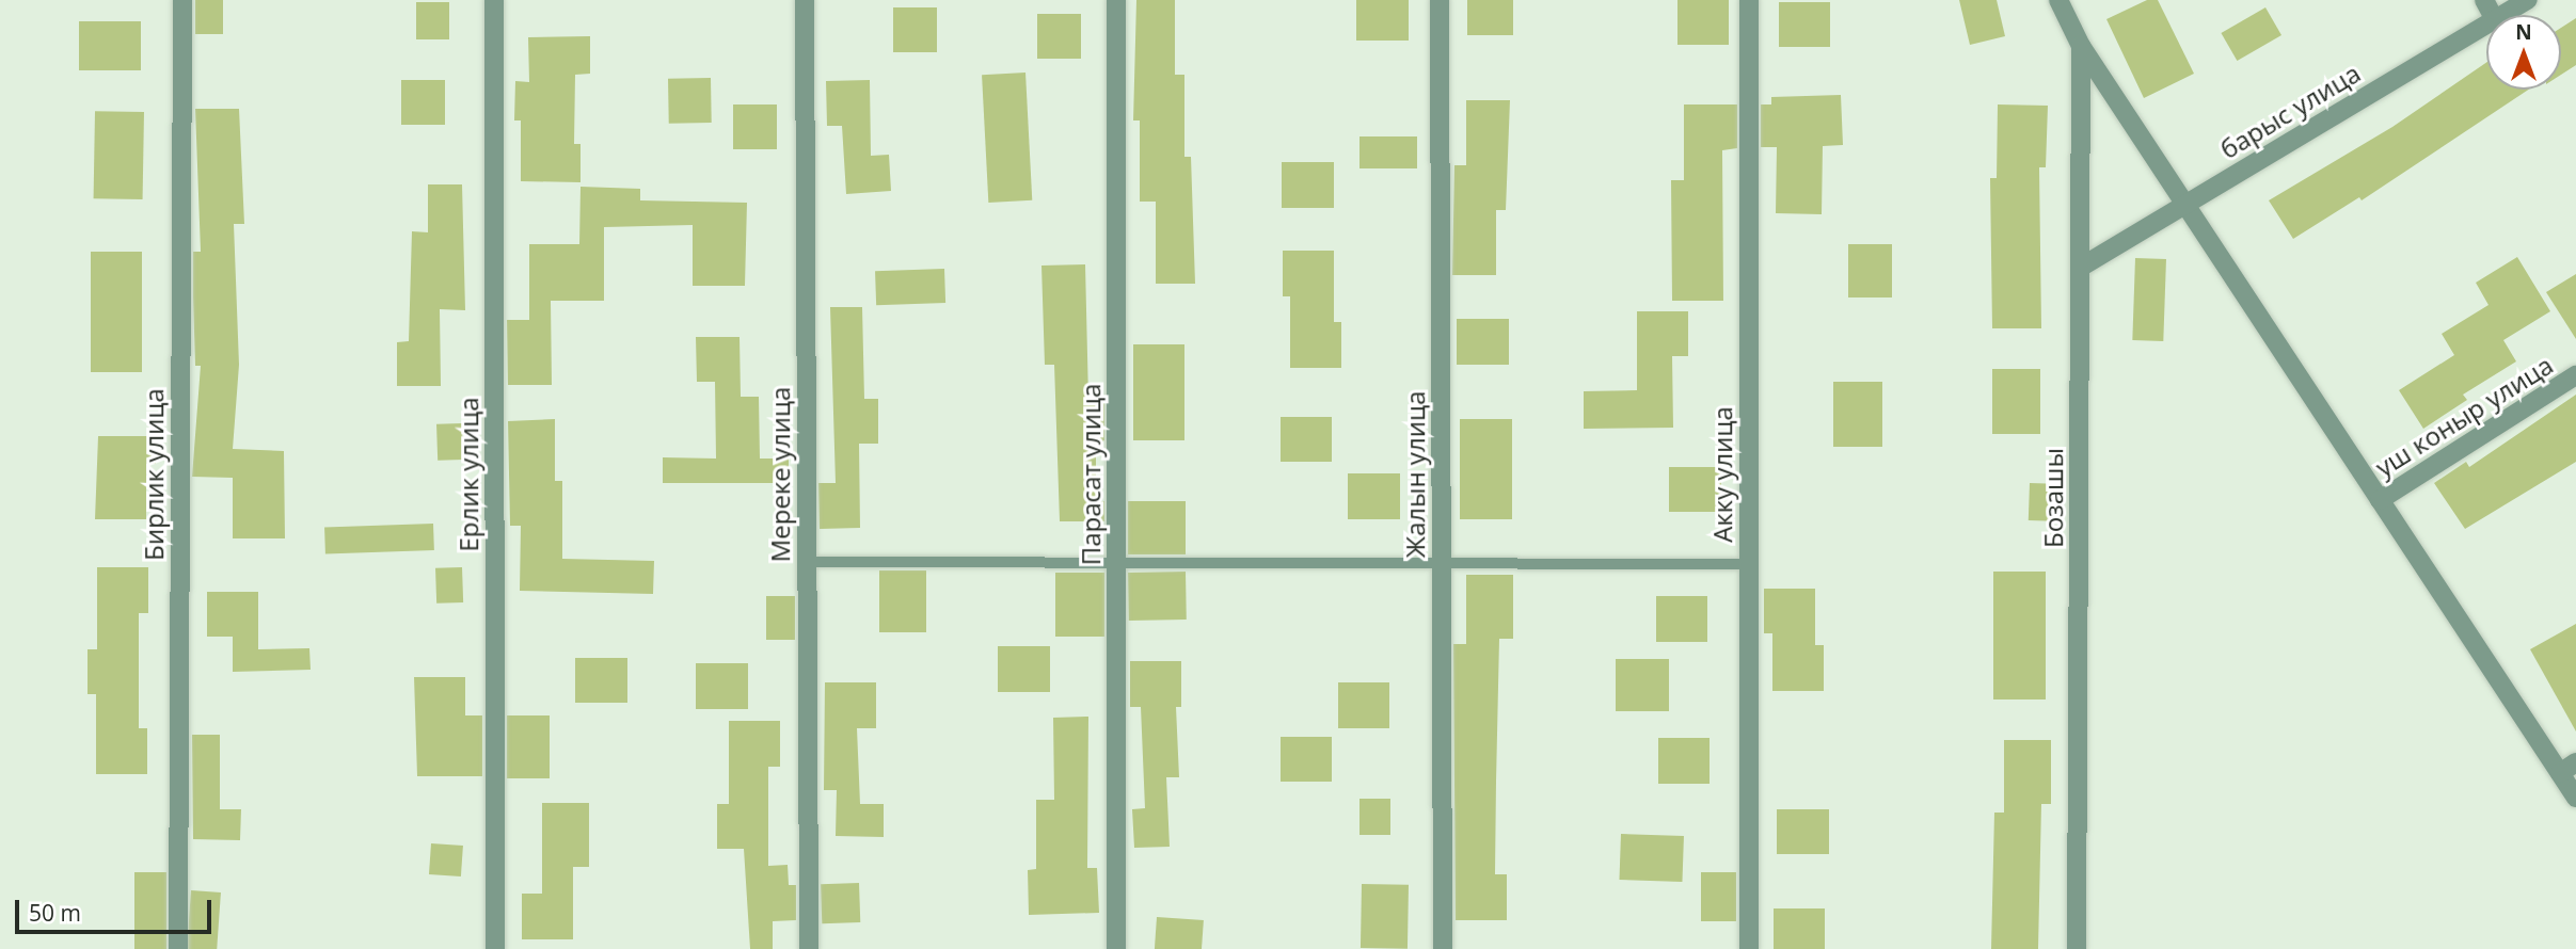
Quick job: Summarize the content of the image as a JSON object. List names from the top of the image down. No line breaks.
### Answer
{"streets":{"street":["барыс улица","уш коныр улица","Бирлик улица","Ерлик улица","Мереке улица","Парасат улица","Жалын улица","Акку улица","Бозашы"]},"crossings":[["барыс улица","Бозашы"]],"scale_bar":"50 m","north":"top"}
